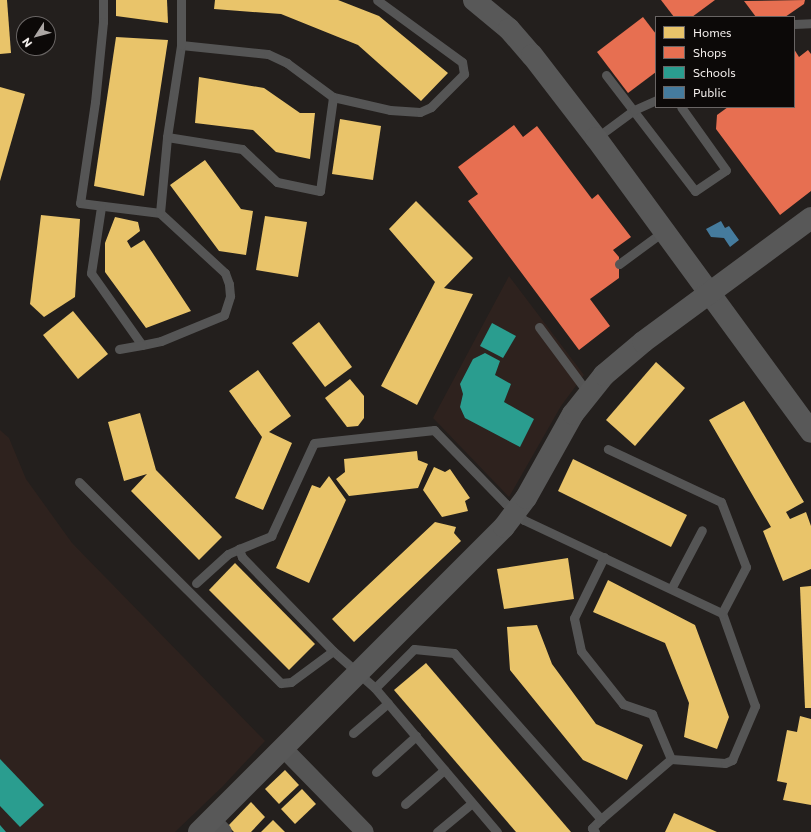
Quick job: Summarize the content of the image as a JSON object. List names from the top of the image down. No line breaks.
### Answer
{"legend":["Homes","Shops","Schools","Public"],"north":"bottom left"}
